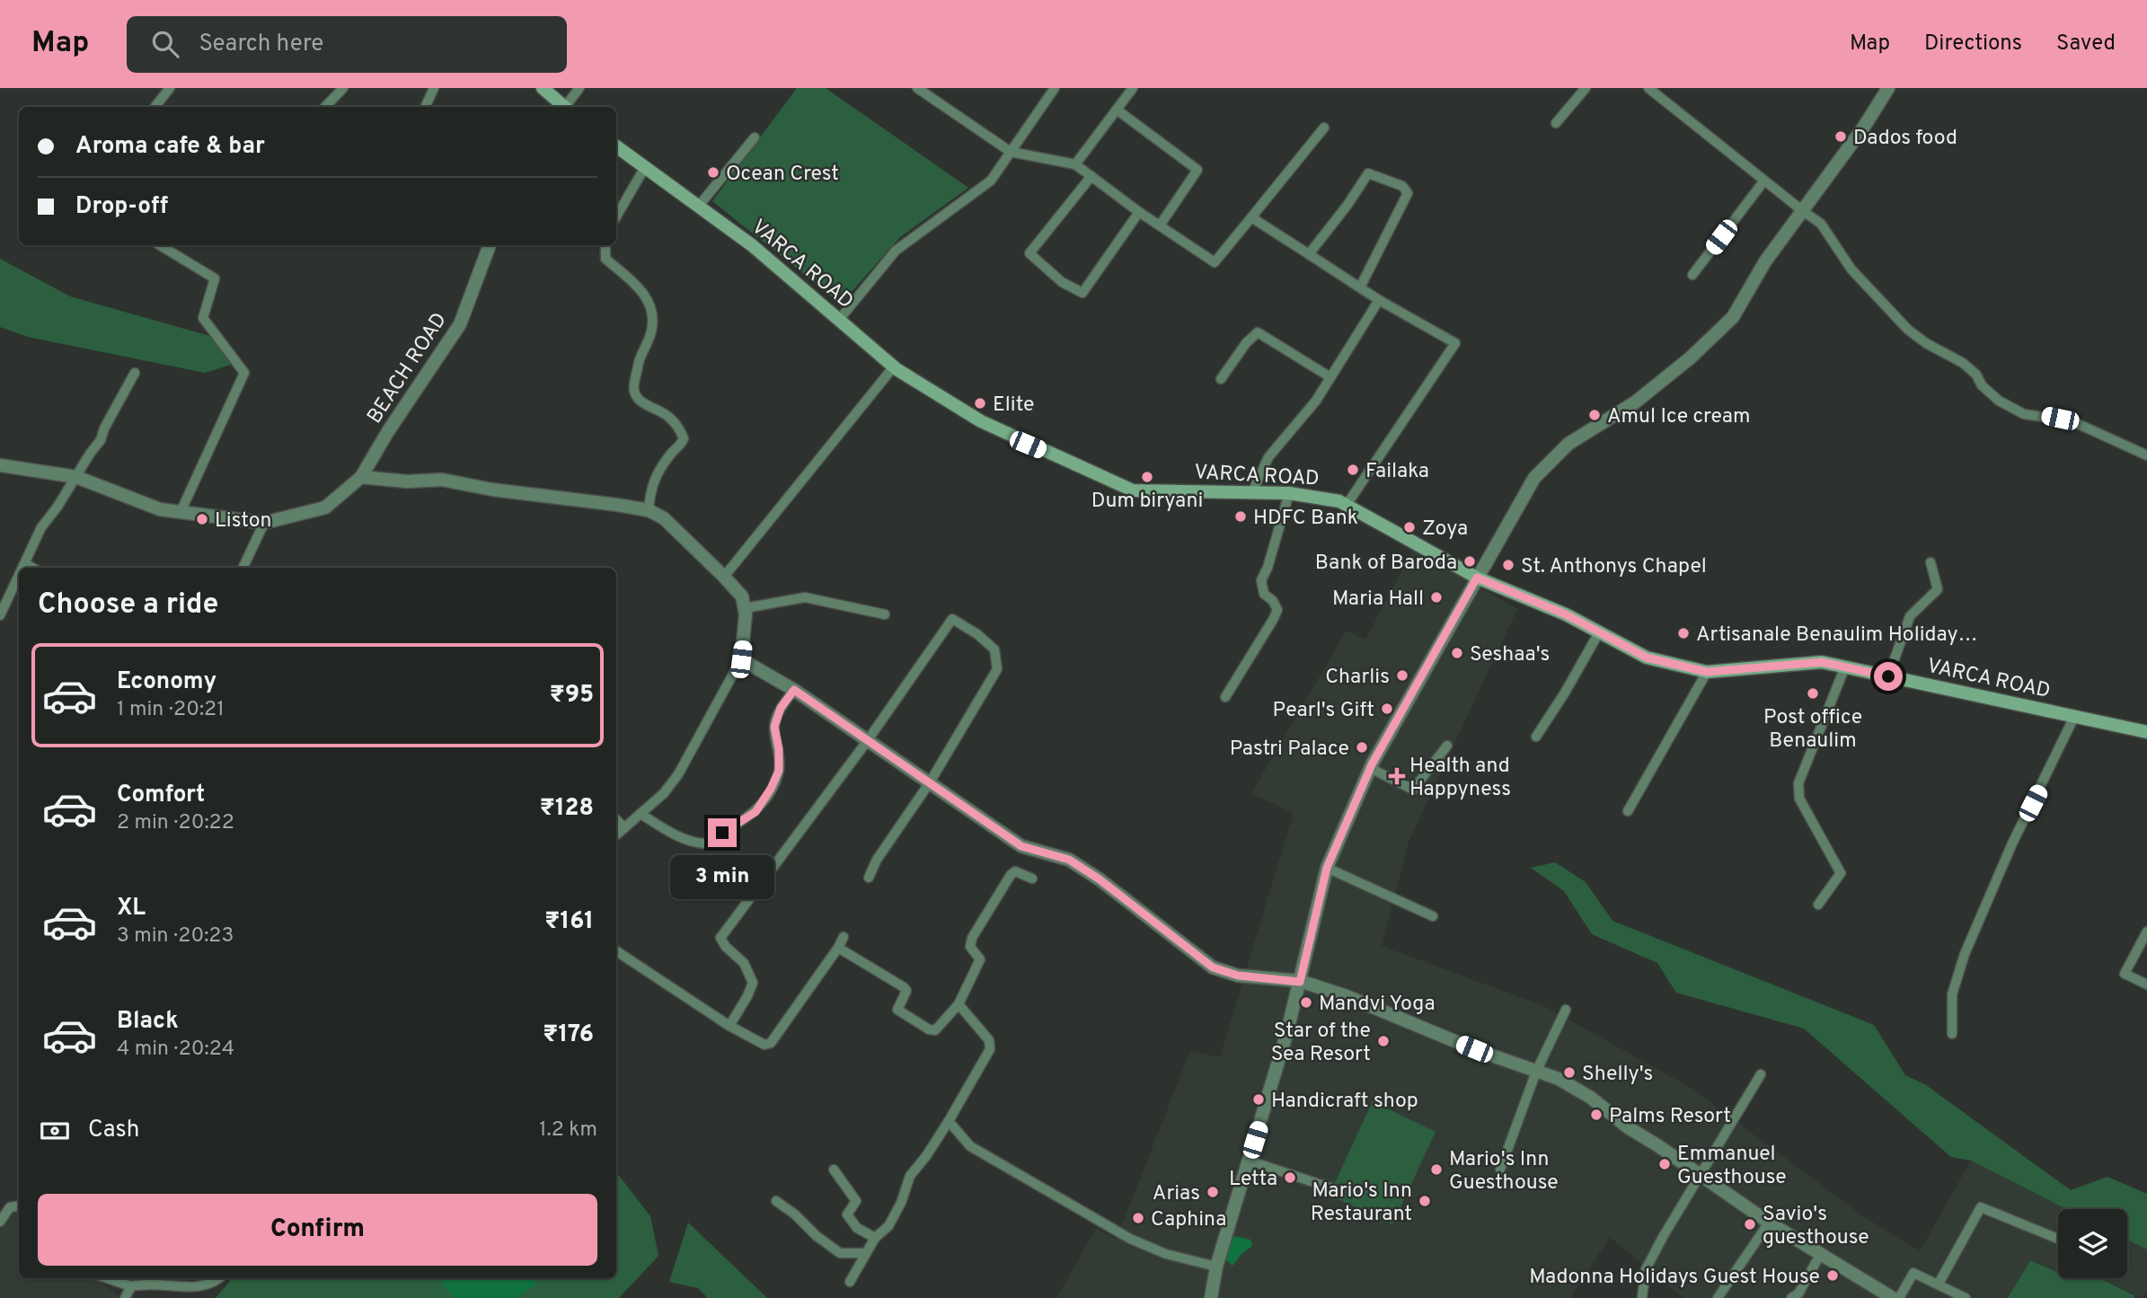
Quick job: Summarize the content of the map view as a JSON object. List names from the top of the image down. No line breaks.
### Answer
{"streets":{"main road":["VARCA ROAD"],"street":["BEACH ROAD"]},"places":{"other":["Dados food","Ocean Crest","Elite","Amul Ice cream","Failaka","Dum biryani","HDFC Bank","Liston","Zoya","Bank of Baroda","St. Anthonys Chapel","Maria Hall","Artisanale Benaulim Holiday…","Seshaa's","Charlis","Post office Benaulim","Pearl's Gift","Pastri Palace","Mandvi Yoga","Star of the Sea Resort","Shelly's","Handicraft shop","Palms Resort","Emmanuel Guesthouse","Mario's Inn Guesthouse","Letta","Arias","Mario's Inn Restaurant","Caphina","Savio's guesthouse","Madonna Holidays Guest House"],"health":["Health and Happyness"]},"page":{"header":"Map","search":"Search here","nav":["Map","Directions","Saved"],"banner":["Aroma cafe & bar","Drop-off"],"heading":"Choose a ride","list":[{"name":"Economy","note":"1 min · 20:21","value":"₹95"},{"name":"Comfort","note":"2 min · 20:22","value":"₹128"},{"name":"XL","note":"3 min · 20:23","value":"₹161"},{"name":"Black","note":"4 min · 20:24","value":"₹176"}],"bubble":"3 min","pay":["Cash","1.2 km"],"buttons":"Confirm"}}
